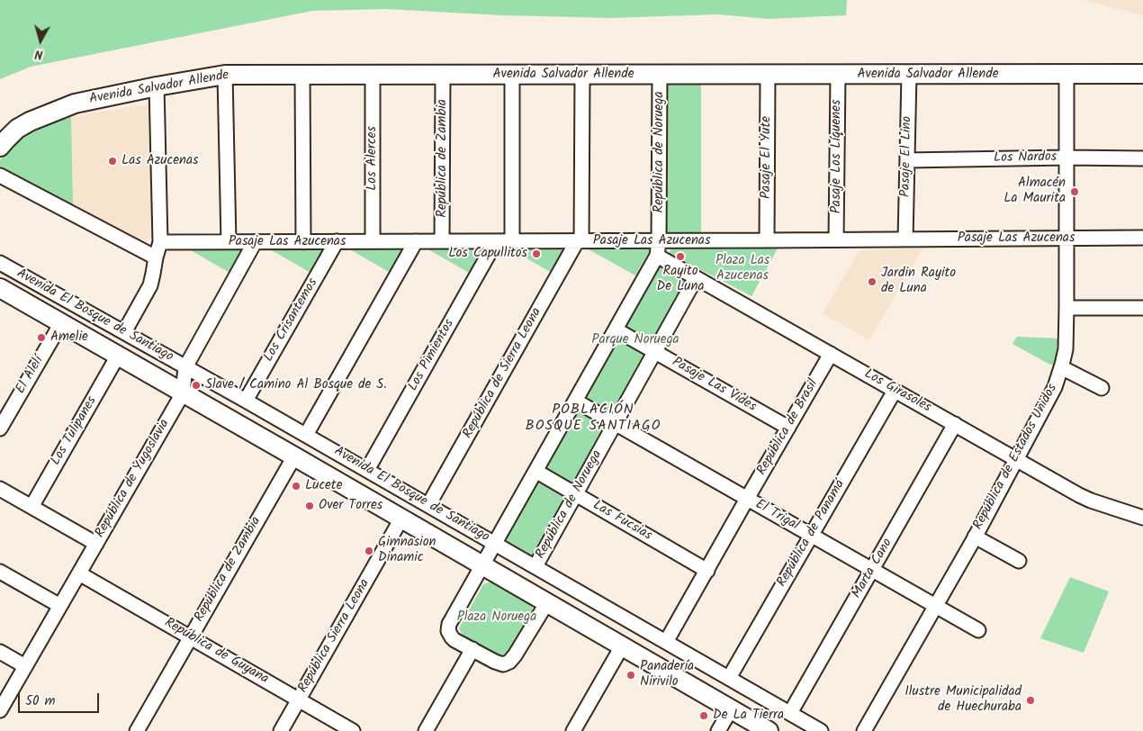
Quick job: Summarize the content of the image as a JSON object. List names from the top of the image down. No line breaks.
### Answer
{"streets":{"street":["Avenida Salvador Allende","República de Noruega","Pasaje Los Líquenes","Pasaje El Lino","Pasaje El Yute","Los Alerces","República de Zambia","Los Nardos","Pasaje Las Azucenas","Avenida El Bosque de Santiago","Los Crisantemos","Los Pimientos","República de Sierra Leona","El Alelí","Pasaje Las Vides","Los Girasoles","República de Brasil","Los Tulipanes","República de Estados Unidos","República de Yugoslavia","El Trigal","Las Fucsias","República de Panamá","Marta Cano","República Sierra Leona","República de Guyana"]},"crossings":[["Avenida Salvador Allende","República de Noruega"],["Avenida Salvador Allende","Pasaje Los Líquenes"],["Avenida Salvador Allende","Pasaje El Lino"],["Avenida Salvador Allende","Pasaje El Yute"],["Avenida Salvador Allende","Los Alerces"],["Avenida Salvador Allende","República de Zambia"],["Avenida Salvador Allende","República de Sierra Leona"],["Avenida Salvador Allende","República de Estados Unidos"],["República de Noruega","Pasaje Las Azucenas"],["República de Noruega","Avenida El Bosque de Santiago"],["República de Noruega","Pasaje Las Vides"],["República de Noruega","Los Girasoles"],["República de Noruega","El Trigal"],["República de Noruega","Las Fucsias"],["Pasaje Los Líquenes","Pasaje Las Azucenas"],["Pasaje El Lino","Los Nardos"],["Pasaje El Lino","Pasaje Las Azucenas"],["Pasaje El Yute","Pasaje Las Azucenas"],["Los Alerces","Pasaje Las Azucenas"],["República de Zambia","Pasaje Las Azucenas"],["República de Zambia","Avenida El Bosque de Santiago"],["República de Zambia","República de Guyana"],["Los Nardos","República de Estados Unidos"],["Pasaje Las Azucenas","Los Crisantemos"],["Pasaje Las Azucenas","Los Pimientos"],["Pasaje Las Azucenas","República de Sierra Leona"],["Pasaje Las Azucenas","República de Estados Unidos"],["Pasaje Las Azucenas","República de Yugoslavia"],["Avenida El Bosque de Santiago","Los Crisantemos"],["Avenida El Bosque de Santiago","Los Pimientos"],["Avenida El Bosque de Santiago","República de Sierra Leona"],["Avenida El Bosque de Santiago","El Alelí"],["Avenida El Bosque de Santiago","República de Brasil"],["Avenida El Bosque de Santiago","Los Tulipanes"],["Avenida El Bosque de Santiago","República de Yugoslavia"],["Avenida El Bosque de Santiago","República de Panamá"],["Avenida El Bosque de Santiago","Marta Cano"],["Avenida El Bosque de Santiago","República Sierra Leona"],["Pasaje Las Vides","República de Brasil"],["Los Girasoles","República de Brasil"],["Los Girasoles","República de Estados Unidos"],["Los Girasoles","República de Panamá"],["Los Girasoles","Marta Cano"],["República de Brasil","El Trigal"],["República de Brasil","Las Fucsias"],["República de Estados Unidos","El Trigal"],["República de Yugoslavia","República de Guyana"],["El Trigal","República de Panamá"],["El Trigal","Marta Cano"],["República Sierra Leona","República de Guyana"]],"districts":["POBLACIÓN BOSQUE SANTIAGO"],"parks":["Plaza Las Azucenas","Parque Noruega","Plaza Noruega"],"places":["Las Azucenas","Almacén La Maurita","Los Capullitos","Rayito De Luna","Jardin Rayito de Luna","Amelie","Slave / Camino Al Bosque de S.","Lucete","Over Torres","Gimnasion Dinamic","Panadería Nirivilo","Ilustre Municipalidad de Huechuraba","De La Tierra"],"scale_bar":"50 m","north":"bottom"}
